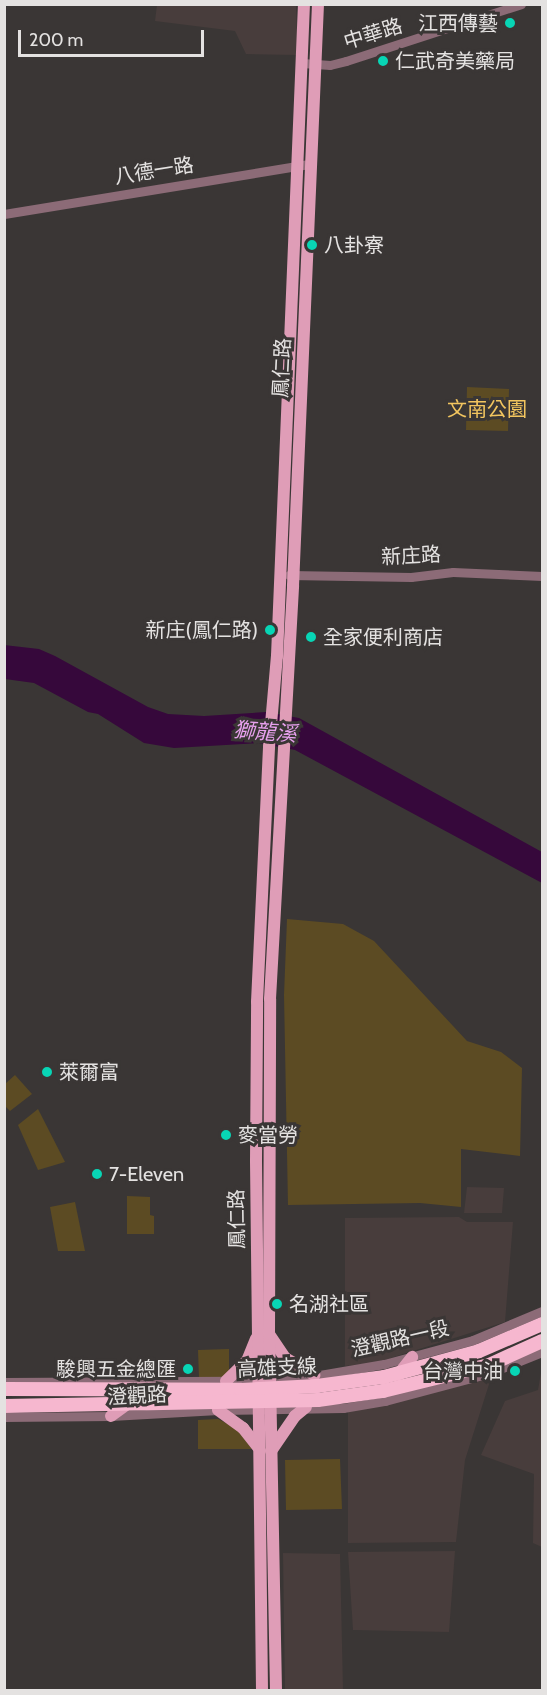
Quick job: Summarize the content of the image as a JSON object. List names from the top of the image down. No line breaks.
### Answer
{"streets":{"highway":["高雄支線"],"main road":["鳳仁路"],"street":["中華路","八德一路","新庄路","澄觀路一段","澄觀路"]},"crossings":[["中華路","鳳仁路"],["八德一路","鳳仁路"],["鳳仁路","新庄路"],["鳳仁路","澄觀路一段"],["鳳仁路","澄觀路"],["澄觀路一段","澄觀路"]],"water":["獅龍溪"],"parks":["文南公園"],"places":["江西傳藝","仁武奇美藥局","八卦寮","新庄(鳳仁路)","全家便利商店","萊爾富","麥當勞","7-Eleven","名湖社區","駿興五金總匯","台灣中油"],"scale_bar":"200 m"}
